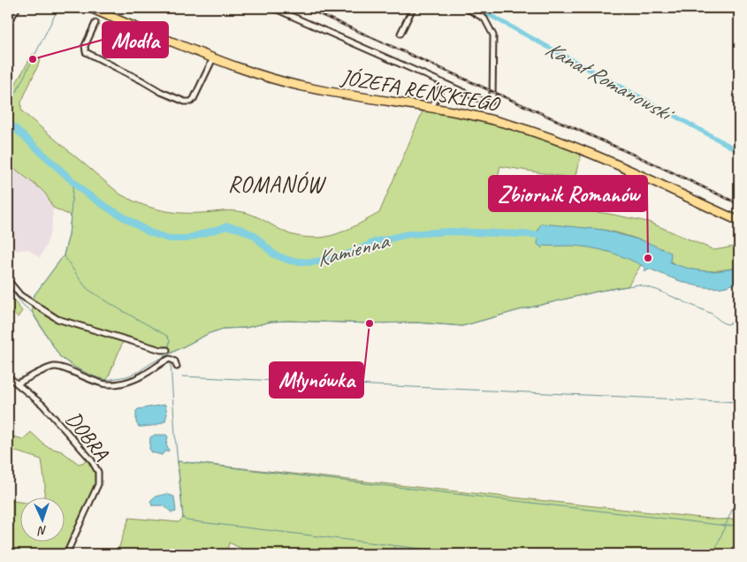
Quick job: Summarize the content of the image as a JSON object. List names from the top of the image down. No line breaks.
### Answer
{"streets":{"main road":["JÓZEFA REŃSKIEGO"],"street":["DOBRA"]},"districts":["ROMANÓW"],"water":["Kanał Romanowski","Kamienna"],"places":["Modła","Zbiornik Romanów","Młynówka"],"north":"bottom"}
